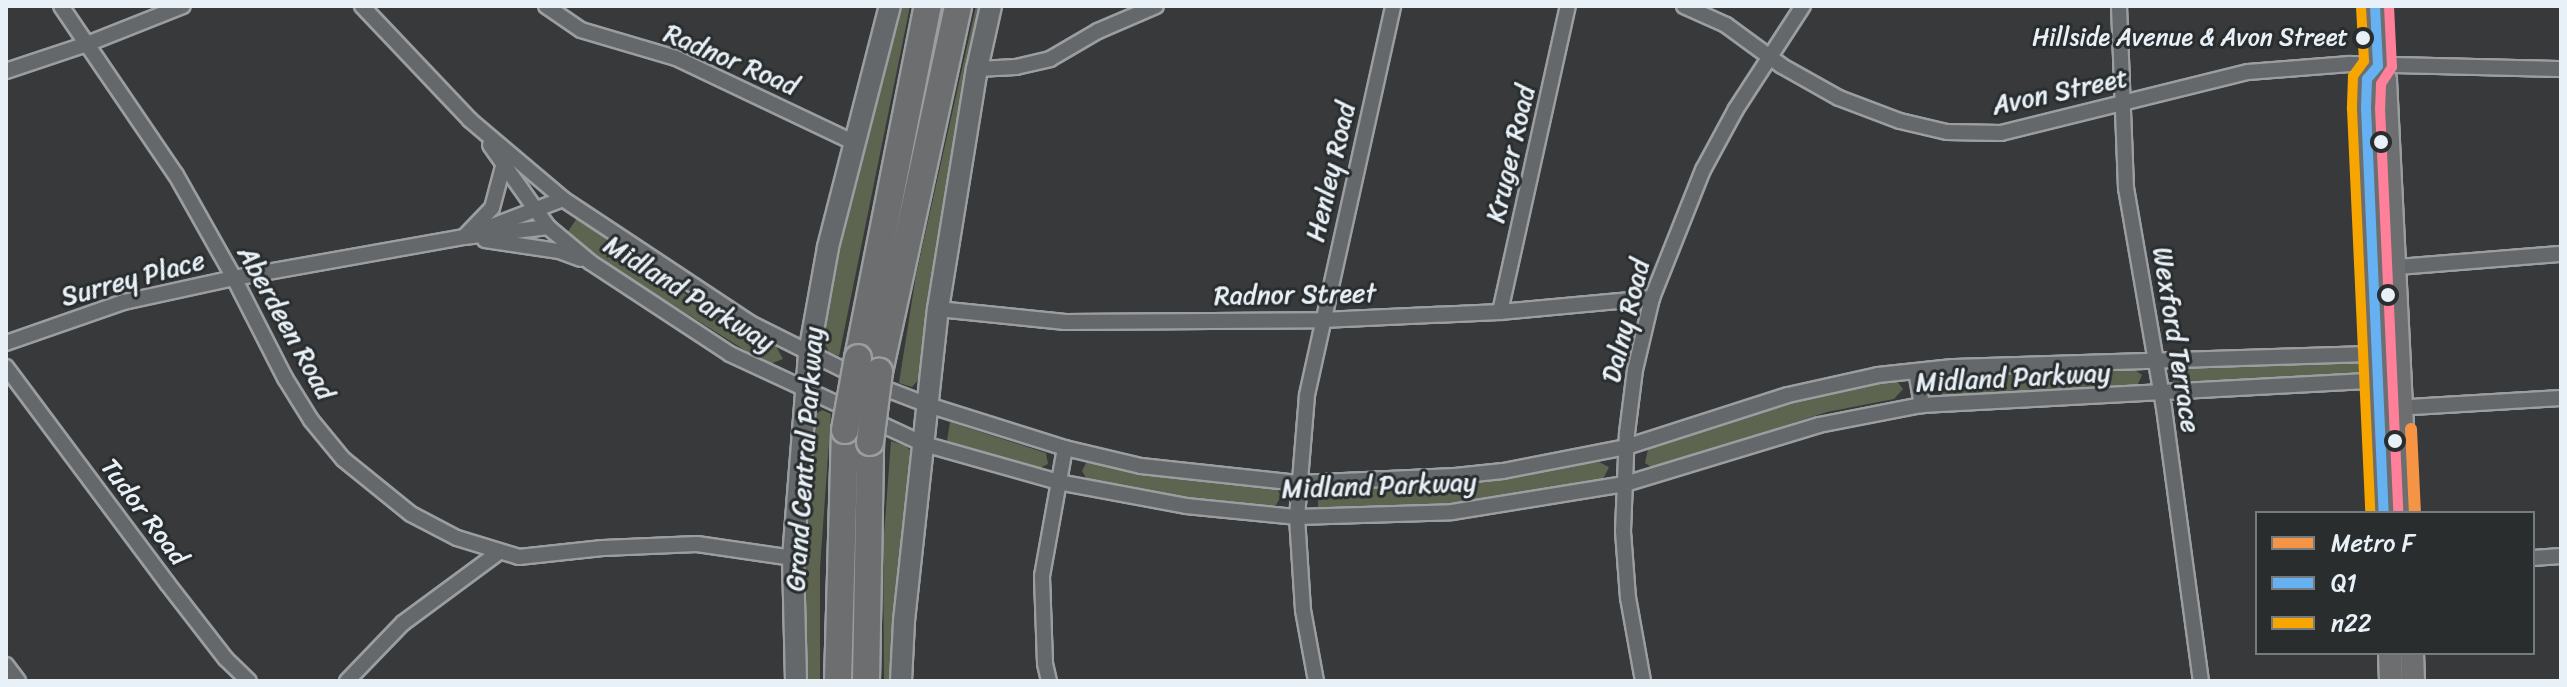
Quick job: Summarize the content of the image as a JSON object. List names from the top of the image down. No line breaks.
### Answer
{"streets":{"highway":["Grand Central Parkway"],"street":["Radnor Road","Avon Street","Kruger Road","Henley Road","Surrey Place","Midland Parkway","Radnor Street","Dalny Road","Aberdeen Road","Wexford Terrace","Tudor Road"]},"crossings":[["Radnor Road","Grand Central Parkway"],["Avon Street","Dalny Road"],["Avon Street","Wexford Terrace"],["Kruger Road","Radnor Street"],["Henley Road","Midland Parkway"],["Henley Road","Radnor Street"],["Surrey Place","Midland Parkway"],["Surrey Place","Aberdeen Road"],["Midland Parkway","Dalny Road"],["Midland Parkway","Wexford Terrace"],["Midland Parkway","Grand Central Parkway"],["Radnor Street","Dalny Road"],["Aberdeen Road","Grand Central Parkway"]],"places":["Hillside Avenue & Avon Street"],"lines":["transit line Q1","transit line n22","metro line F"],"legend":["Metro F","Q1","n22"]}
